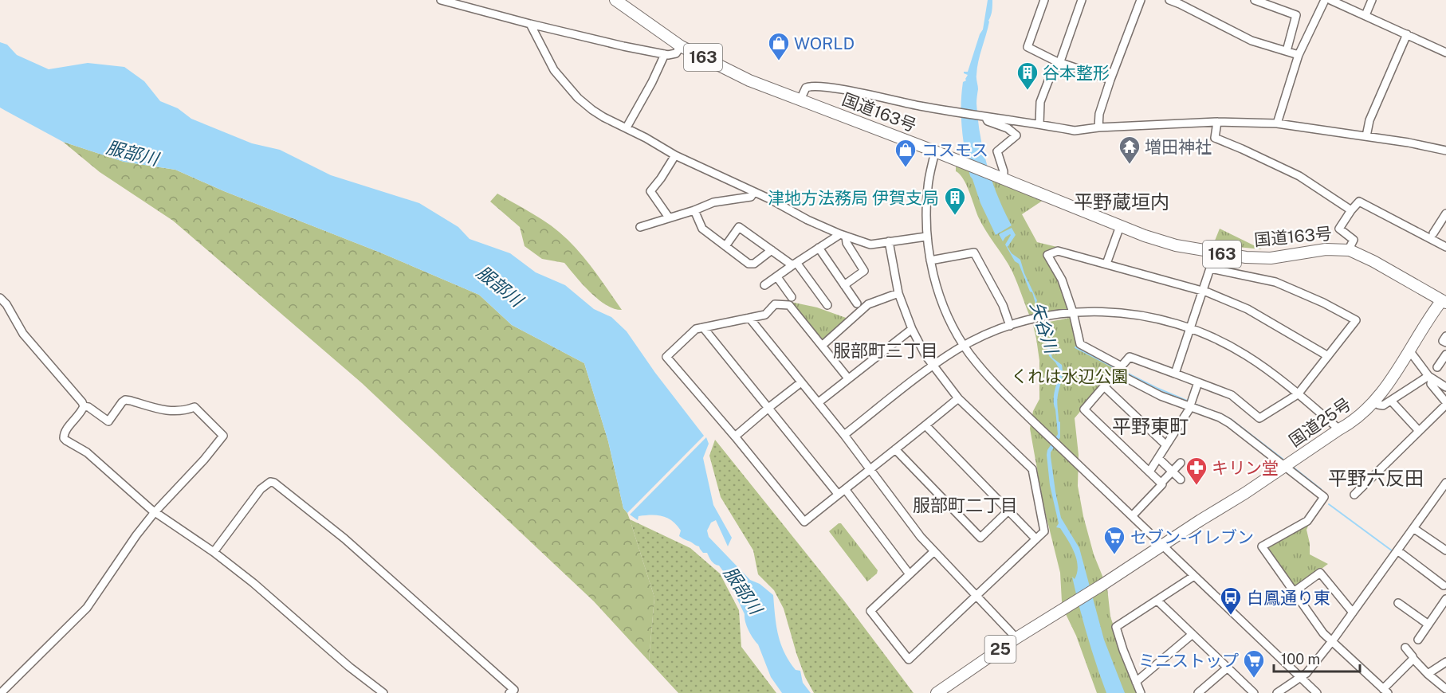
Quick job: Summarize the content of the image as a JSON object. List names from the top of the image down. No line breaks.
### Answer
{"streets":{"highway":["163","国道163号","国道25号","25"]},"crossings":[["国道163号","国道25号"]],"districts":["平野蔵垣内","服部町三丁目","平野東町","平野六反田","服部町二丁目"],"water":["服部川","矢谷川"],"parks":["くれは水辺公園"],"places":{"shop":["WORLD","コスモス"],"building":["谷本整形","津地方法務局 伊賀支局"],"temple":["増田神社"],"pharmacy":["キリン堂"],"supermarket":["セブン-イレブン","ミニストップ"],"bus stop":["白鳳通り東"]},"scale_bar":"100 m"}
